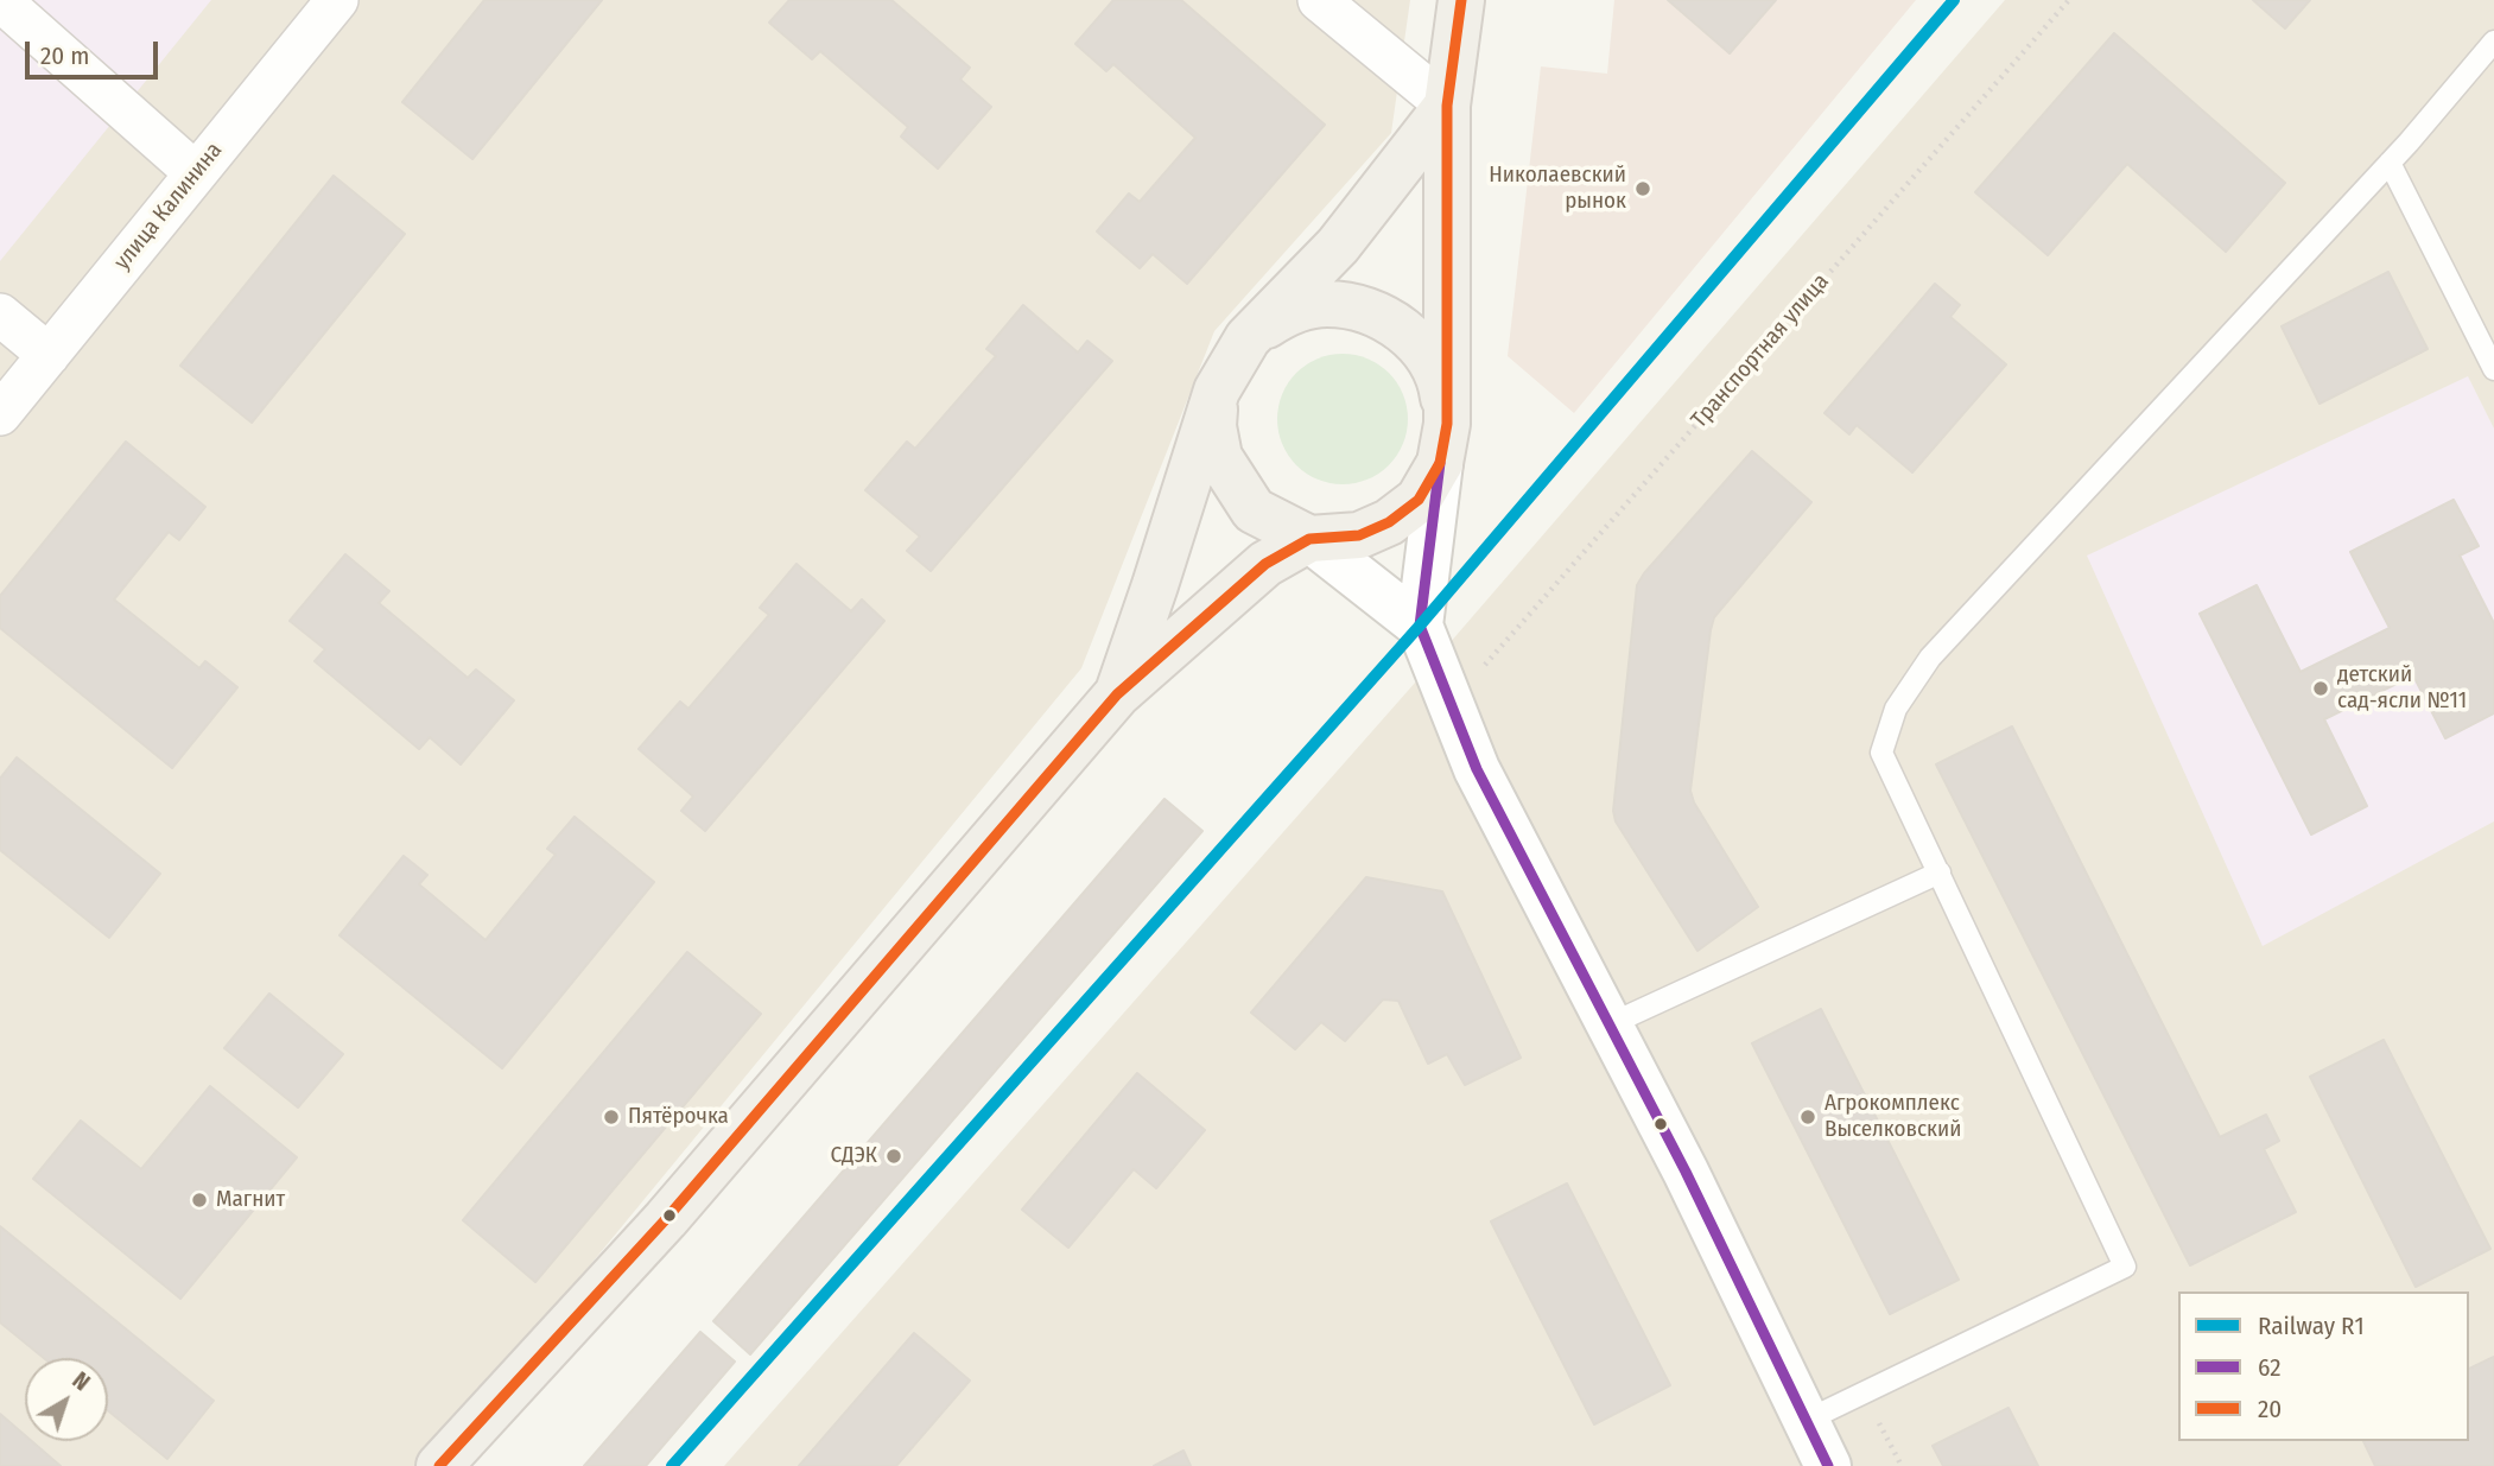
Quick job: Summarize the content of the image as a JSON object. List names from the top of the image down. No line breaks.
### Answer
{"streets":{"street":["улица Калинина"],"path":["Транспортная улица"]},"places":["Николаевский рынок","детский сад-ясли №11","Пятёрочка","Агрокомплекс Выселковский","СДЭК","Магнит"],"lines":["rail line R1","transit line 20","transit line 62"],"legend":["Railway R1","62","20"],"scale_bar":"20 m","north":"top right"}
